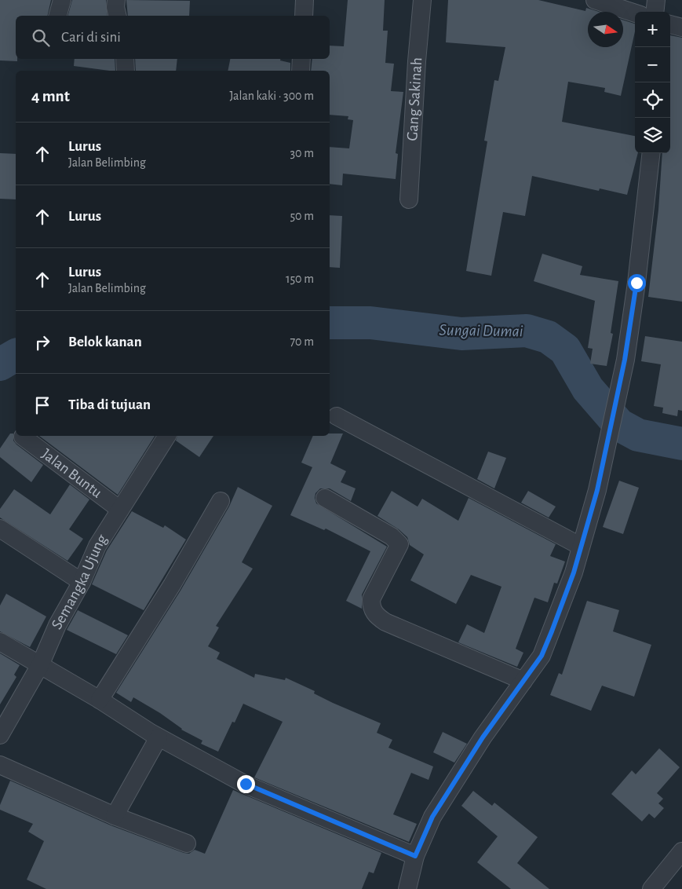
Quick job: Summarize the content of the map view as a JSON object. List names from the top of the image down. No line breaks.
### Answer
{"streets":{"street":["Gang Sakinah","Jalan Buntu","Semangka Ujung"]},"crossings":[["Jalan Buntu","Semangka Ujung"]],"water":["Sungai Dumai"],"north":"right","page":{"map_buttons":["+","−"],"search":"Cari di sini","heading":["4 mnt","Jalan kaki · 300 m"],"list":[["Lurus","Jalan Belimbing","30 m"],["Lurus","50 m"],["Lurus","Jalan Belimbing","150 m"],["Belok kanan","70 m"],"Tiba di tujuan"]}}
